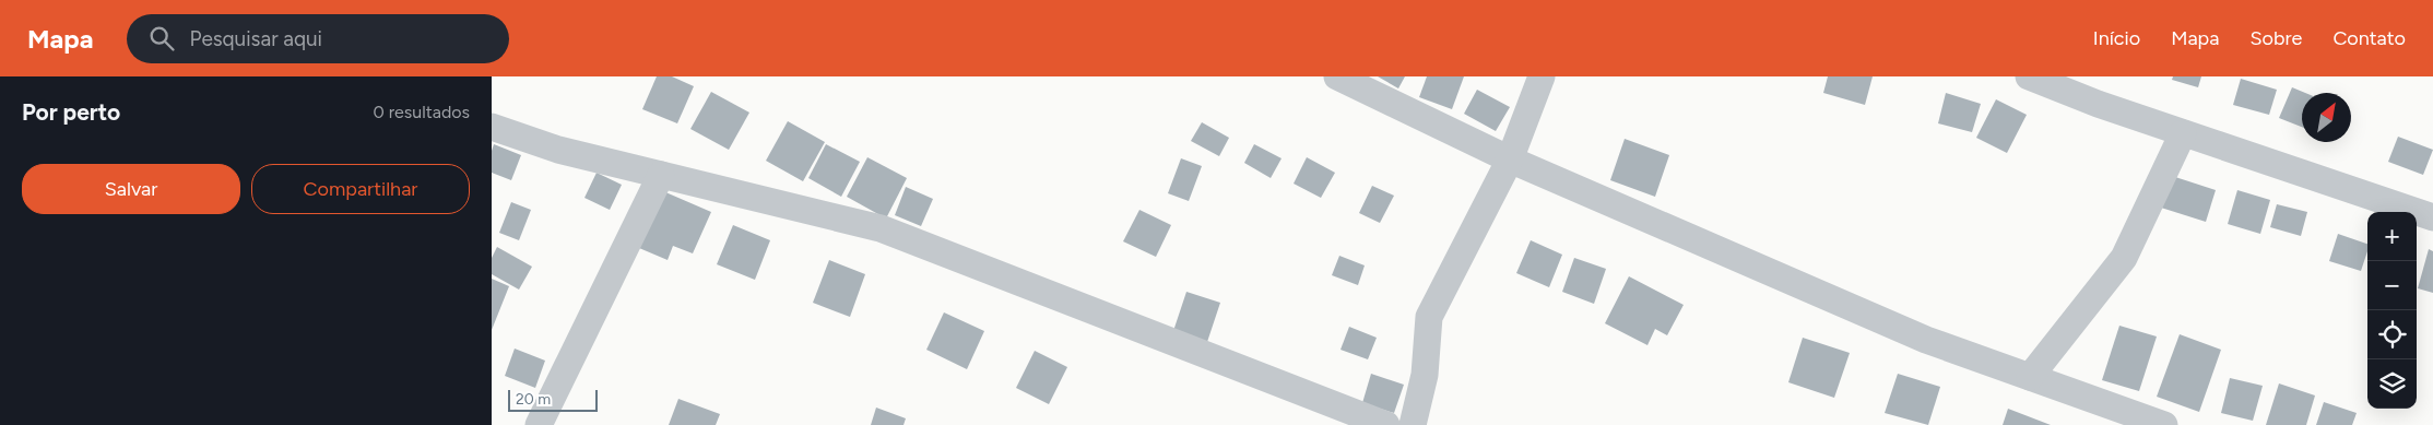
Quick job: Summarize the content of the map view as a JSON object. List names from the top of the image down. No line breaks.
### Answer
{"scale_bar":"20 m","north":"top right","page":{"header":"Mapa","search":"Pesquisar aqui","nav":["Início","Mapa","Sobre","Contato"],"heading":["Por perto","0 resultados"],"buttons":["Salvar","Compartilhar"],"map_buttons":["+","−"],"scale":"20 m"}}
